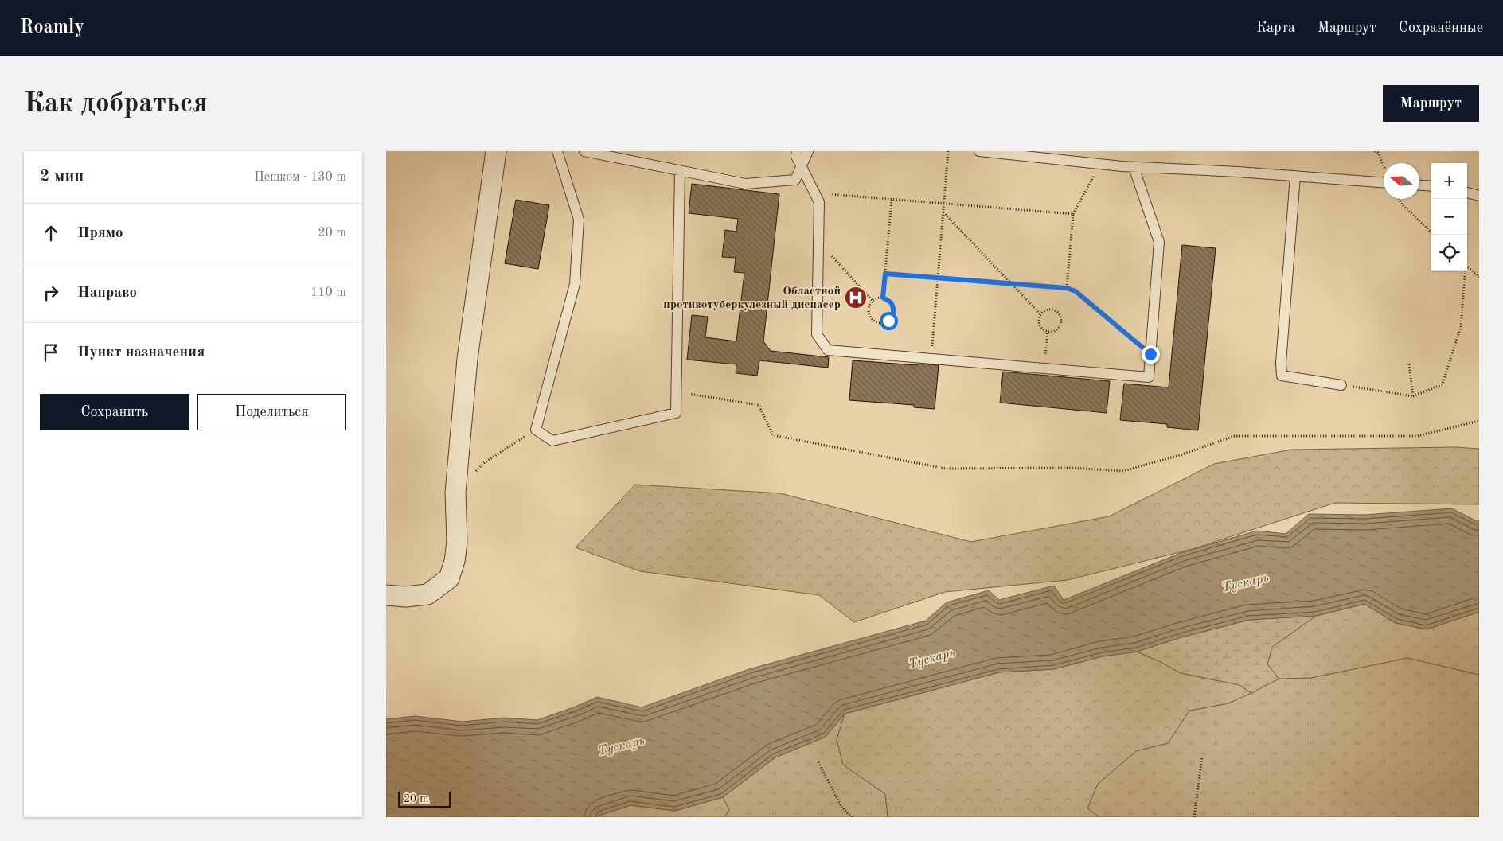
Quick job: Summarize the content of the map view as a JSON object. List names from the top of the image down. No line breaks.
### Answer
{"water":["Тускарь"],"places":{"hospital":["Областной противотуберкулезный диспасер"]},"scale_bar":"20 m","north":"left","page":{"header":"Roamly","nav":["Карта","Маршрут","Сохранённые"],"buttons":["Маршрут",["Сохранить","Поделиться"]],"title":"Как добраться","heading":["2 мин","Пешком · 130 m"],"map_buttons":["+","−"],"list":[["Прямо","20 m"],["Направо","110 m"],"Пункт назначения"],"scale":"20 m"}}
